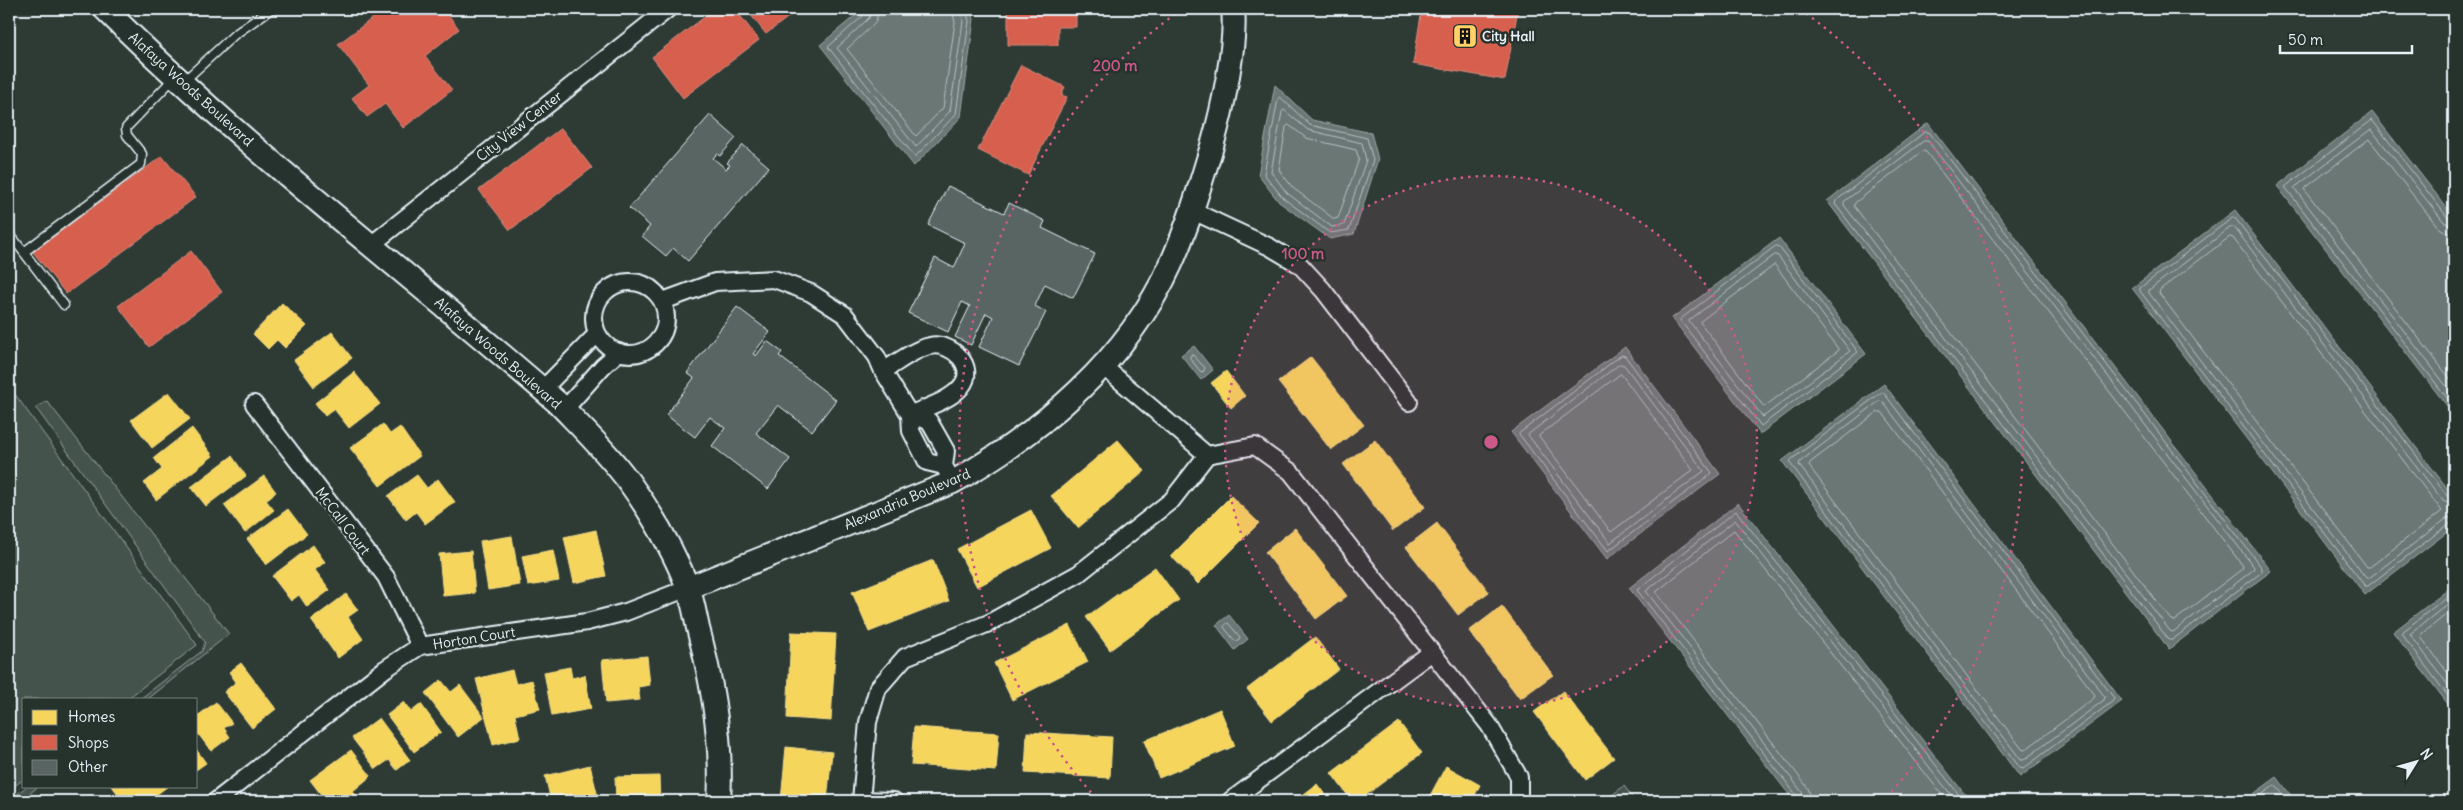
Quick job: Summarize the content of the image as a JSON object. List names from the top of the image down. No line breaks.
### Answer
{"streets":{"street":["Alafaya Woods Boulevard","City View Center","Alexandria Boulevard","McCall Court","Horton Court"]},"crossings":[["Alafaya Woods Boulevard","City View Center"],["Alafaya Woods Boulevard","Alexandria Boulevard"],["Alafaya Woods Boulevard","Horton Court"],["Alexandria Boulevard","Horton Court"],["McCall Court","Horton Court"]],"places":{"building":["City Hall"]},"legend":["Homes","Shops","Other"],"scale_bar":"50 m","north":"top right","rings":["200 m","100 m"]}
